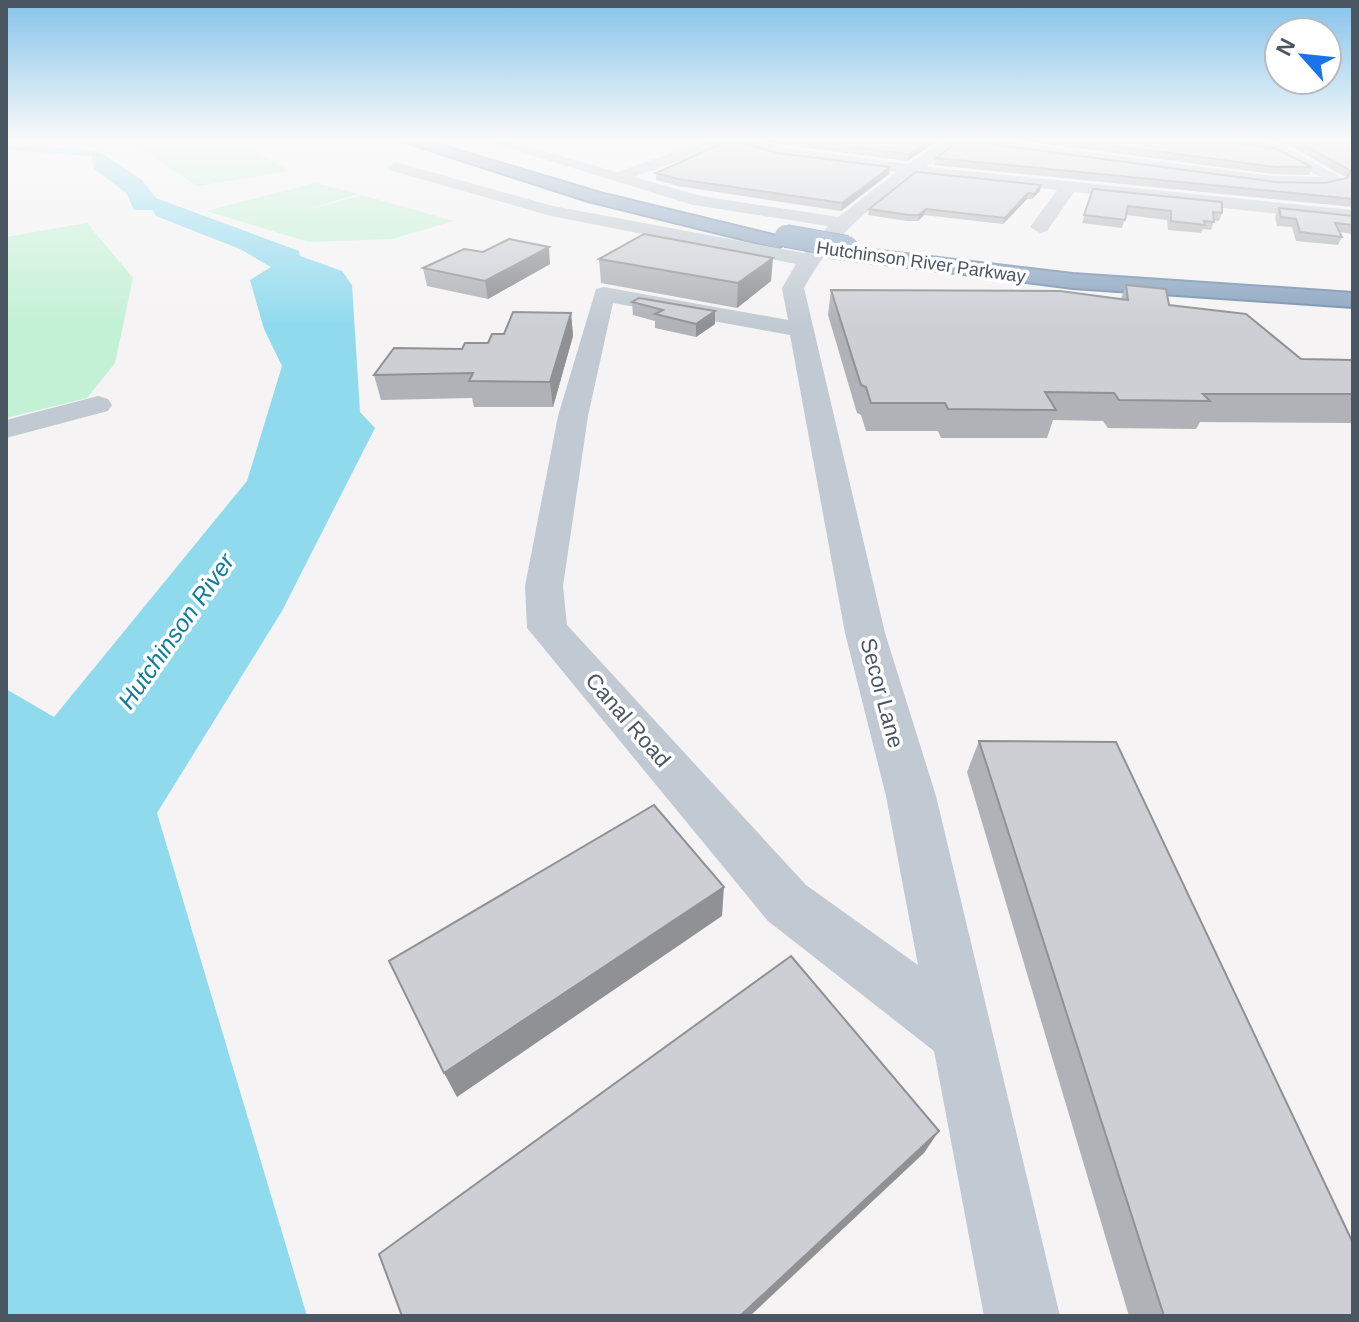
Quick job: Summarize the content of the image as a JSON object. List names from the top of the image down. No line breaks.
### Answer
{"streets":{"highway":["Hutchinson River Parkway"],"street":["Secor Lane","Canal Road"]},"crossings":[["Secor Lane","Canal Road"]],"water":["Hutchinson River"],"north":"top left"}
